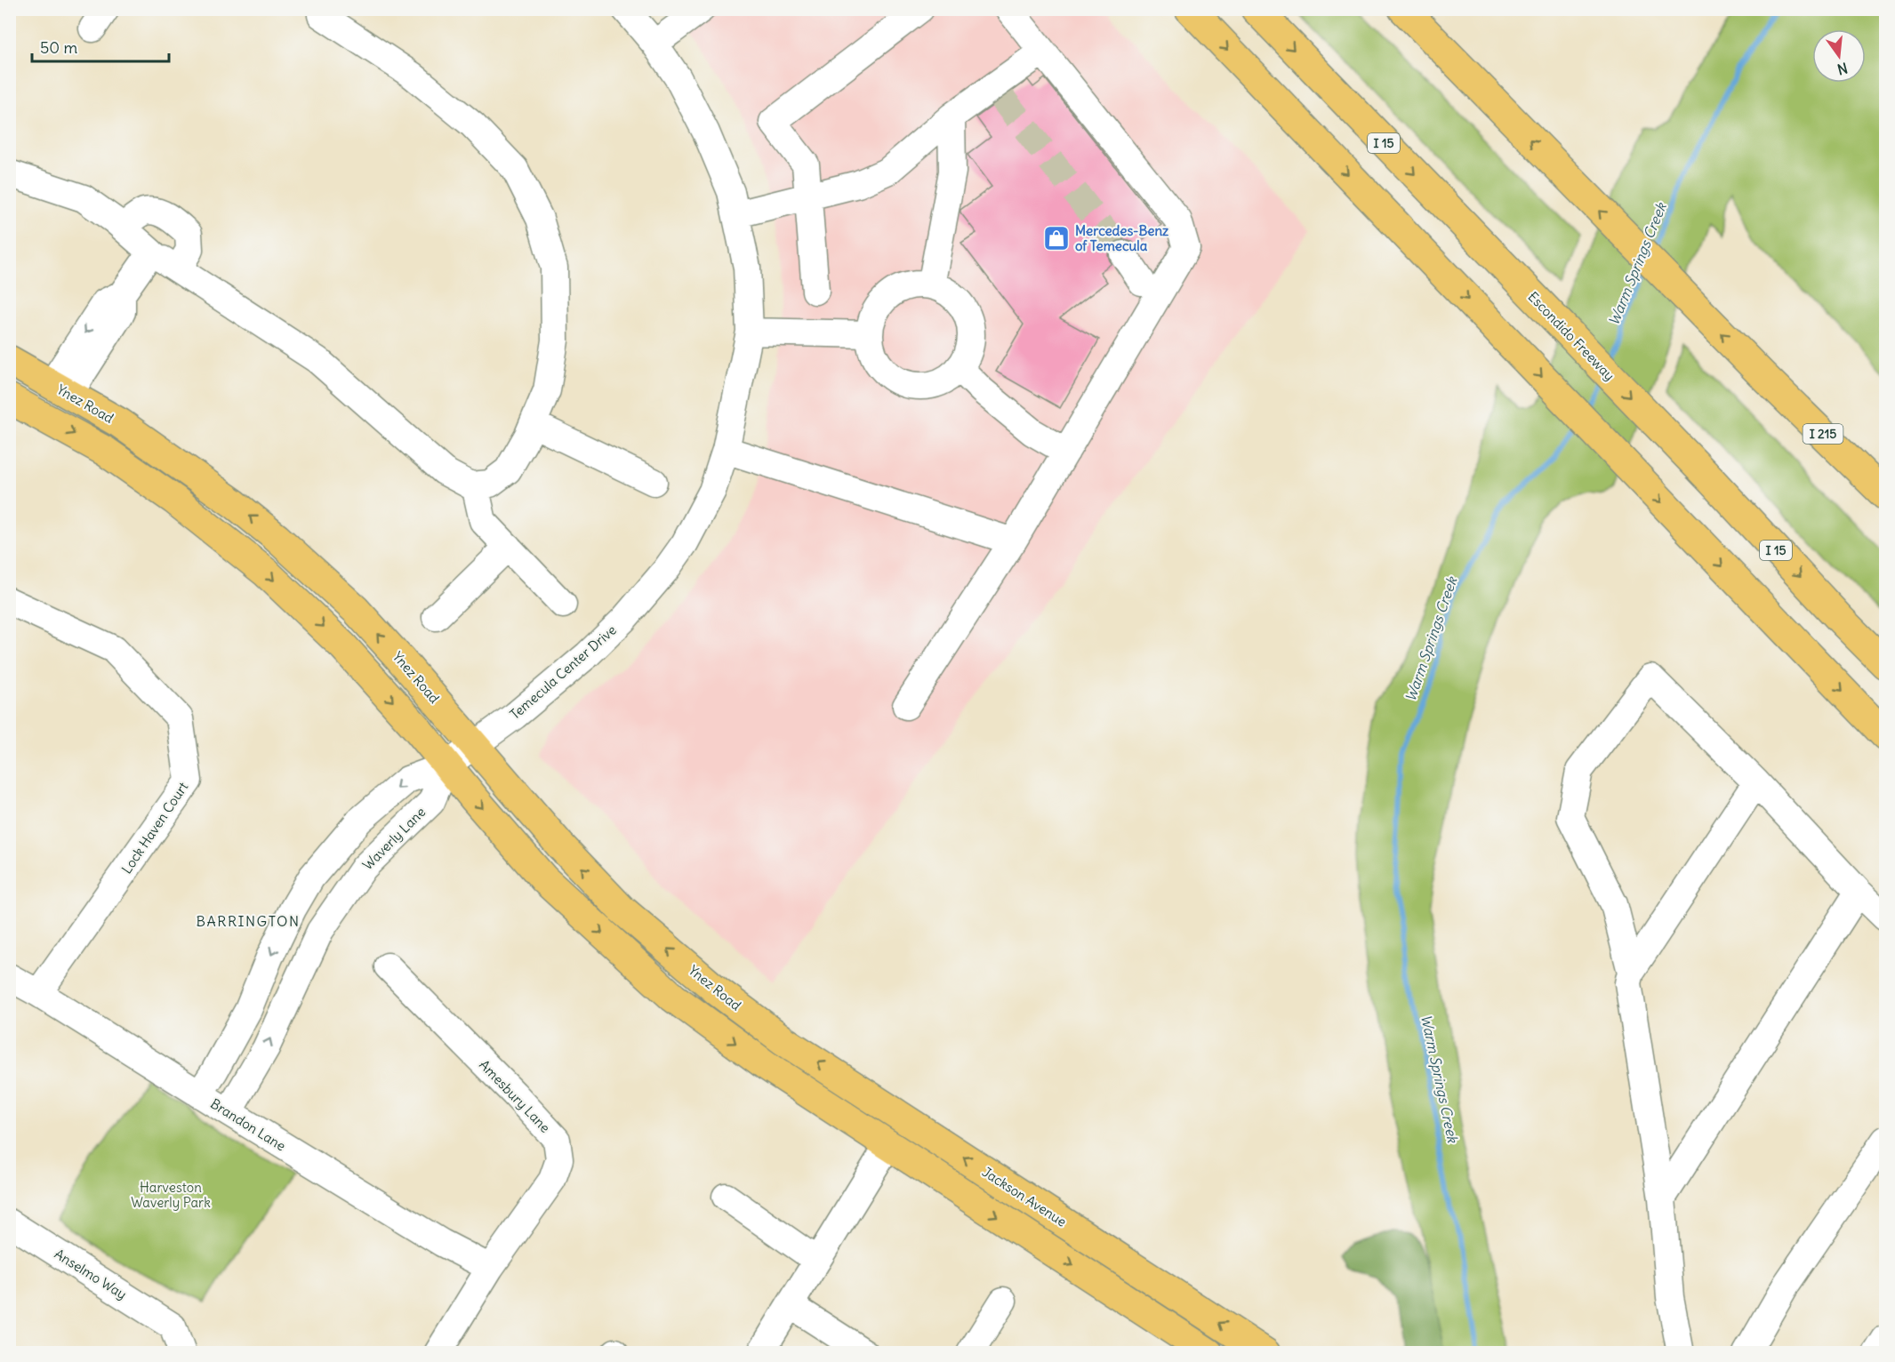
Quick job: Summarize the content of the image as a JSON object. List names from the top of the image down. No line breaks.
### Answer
{"streets":{"main road":["I 15","Escondido Freeway","Ynez Road","I 215","Jackson Avenue"],"street":["Temecula Center Drive","Lock Haven Court","Waverly Lane","Amesbury Lane","Brandon Lane","Anselmo Way"]},"crossings":[["Ynez Road","Temecula Center Drive"],["Ynez Road","Jackson Avenue"],["Temecula Center Drive","Waverly Lane"],["Lock Haven Court","Brandon Lane"],["Waverly Lane","Brandon Lane"],["Amesbury Lane","Brandon Lane"]],"districts":["BARRINGTON"],"water":["Warm Springs Creek"],"parks":["Harveston Waverly Park"],"places":{"shop":["Mercedes-Benz of Temecula"]},"scale_bar":"50 m","north":"bottom"}
